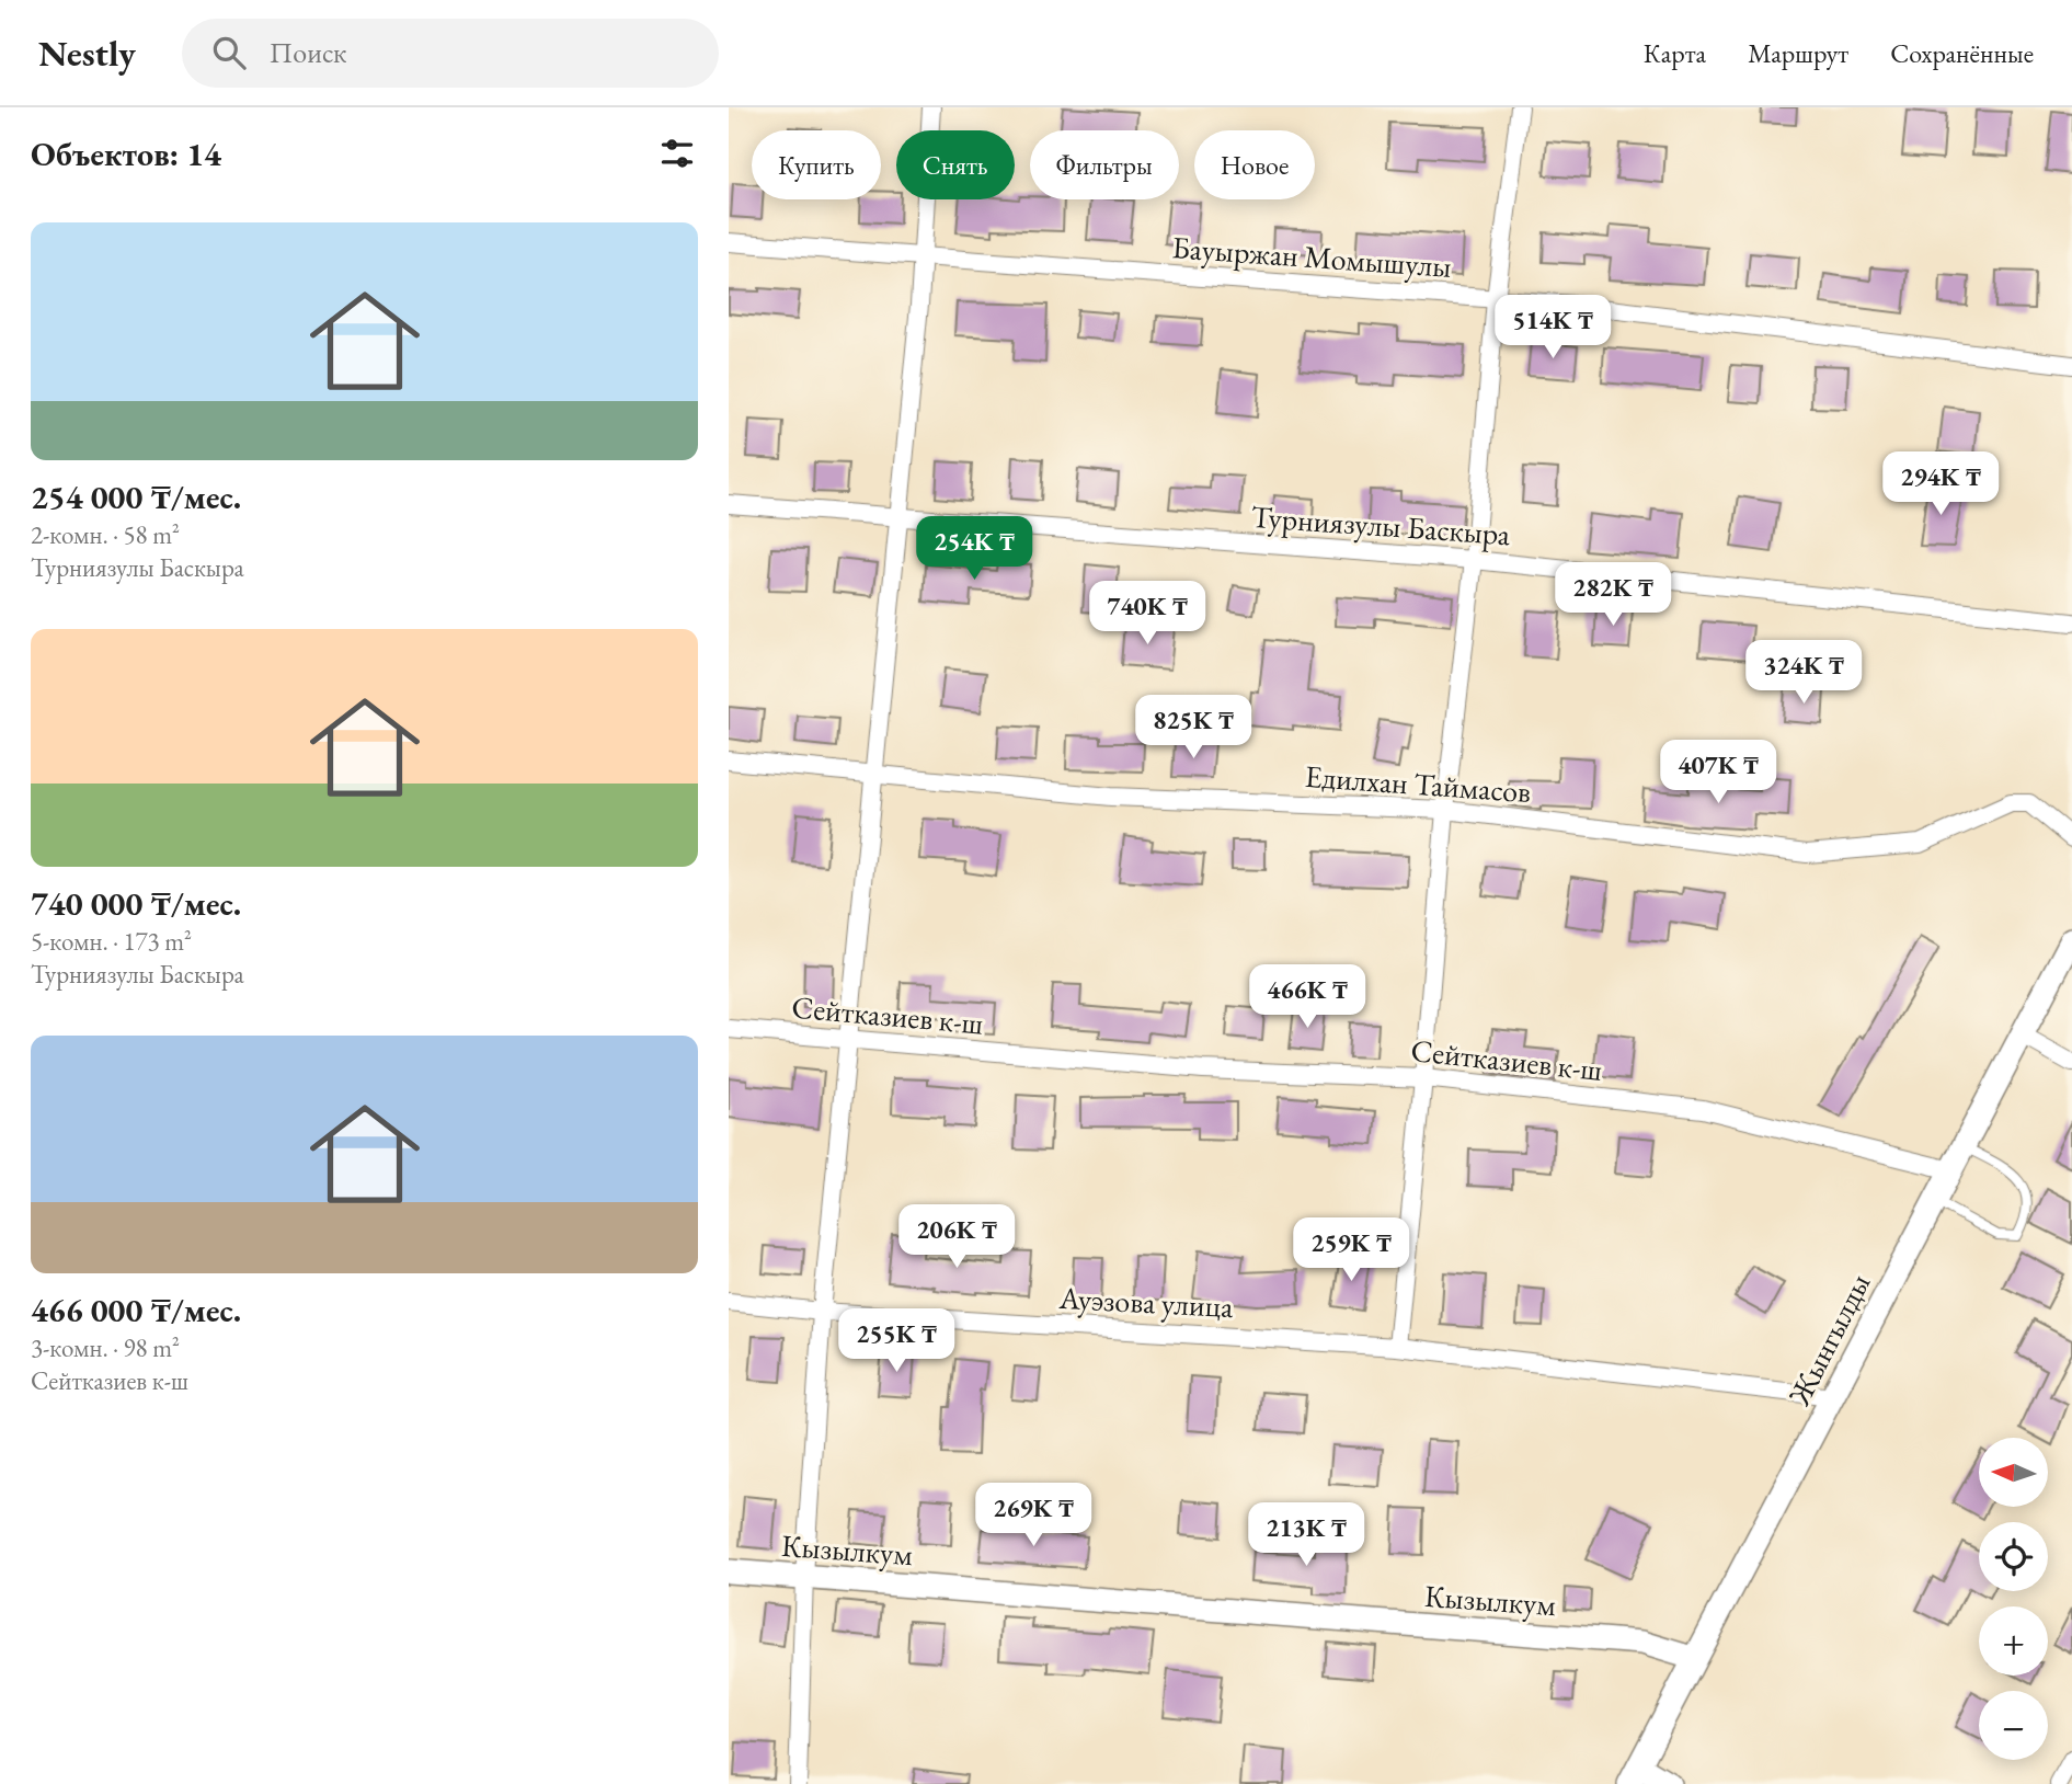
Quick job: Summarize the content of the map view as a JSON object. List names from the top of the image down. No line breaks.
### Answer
{"streets":{"street":["Бауыржан Момышулы","Турниязулы Баскыра","Едилхан Таймасов","Сейтказиев к-ш","Ауэзова улица","Жынгылды","Кызылкум"]},"crossings":[["Сейтказиев к-ш","Жынгылды"],["Ауэзова улица","Жынгылды"],["Жынгылды","Кызылкум"]],"north":"left","page":{"header":"Nestly","search":"Поиск","nav":["Карта","Маршрут","Сохранённые"],"heading":"Объектов: 14","chip":["Купить","Снять","Фильтры","Новое"],"list":[{"name":"254 000 ₸/мес.","note":"2-комн. · 58 m² · Турниязулы Баскыра"},{"name":"740 000 ₸/мес.","note":"5-комн. · 173 m² · Турниязулы Баскыра"},{"name":"466 000 ₸/мес.","note":"3-комн. · 98 m² · Сейтказиев к-ш"}],"price":["514K ₸","294K ₸","254K ₸","282K ₸","740K ₸","324K ₸","825K ₸","407K ₸","466K ₸","206K ₸","259K ₸","255K ₸","269K ₸","213K ₸"],"map_buttons":["+","−"]}}
